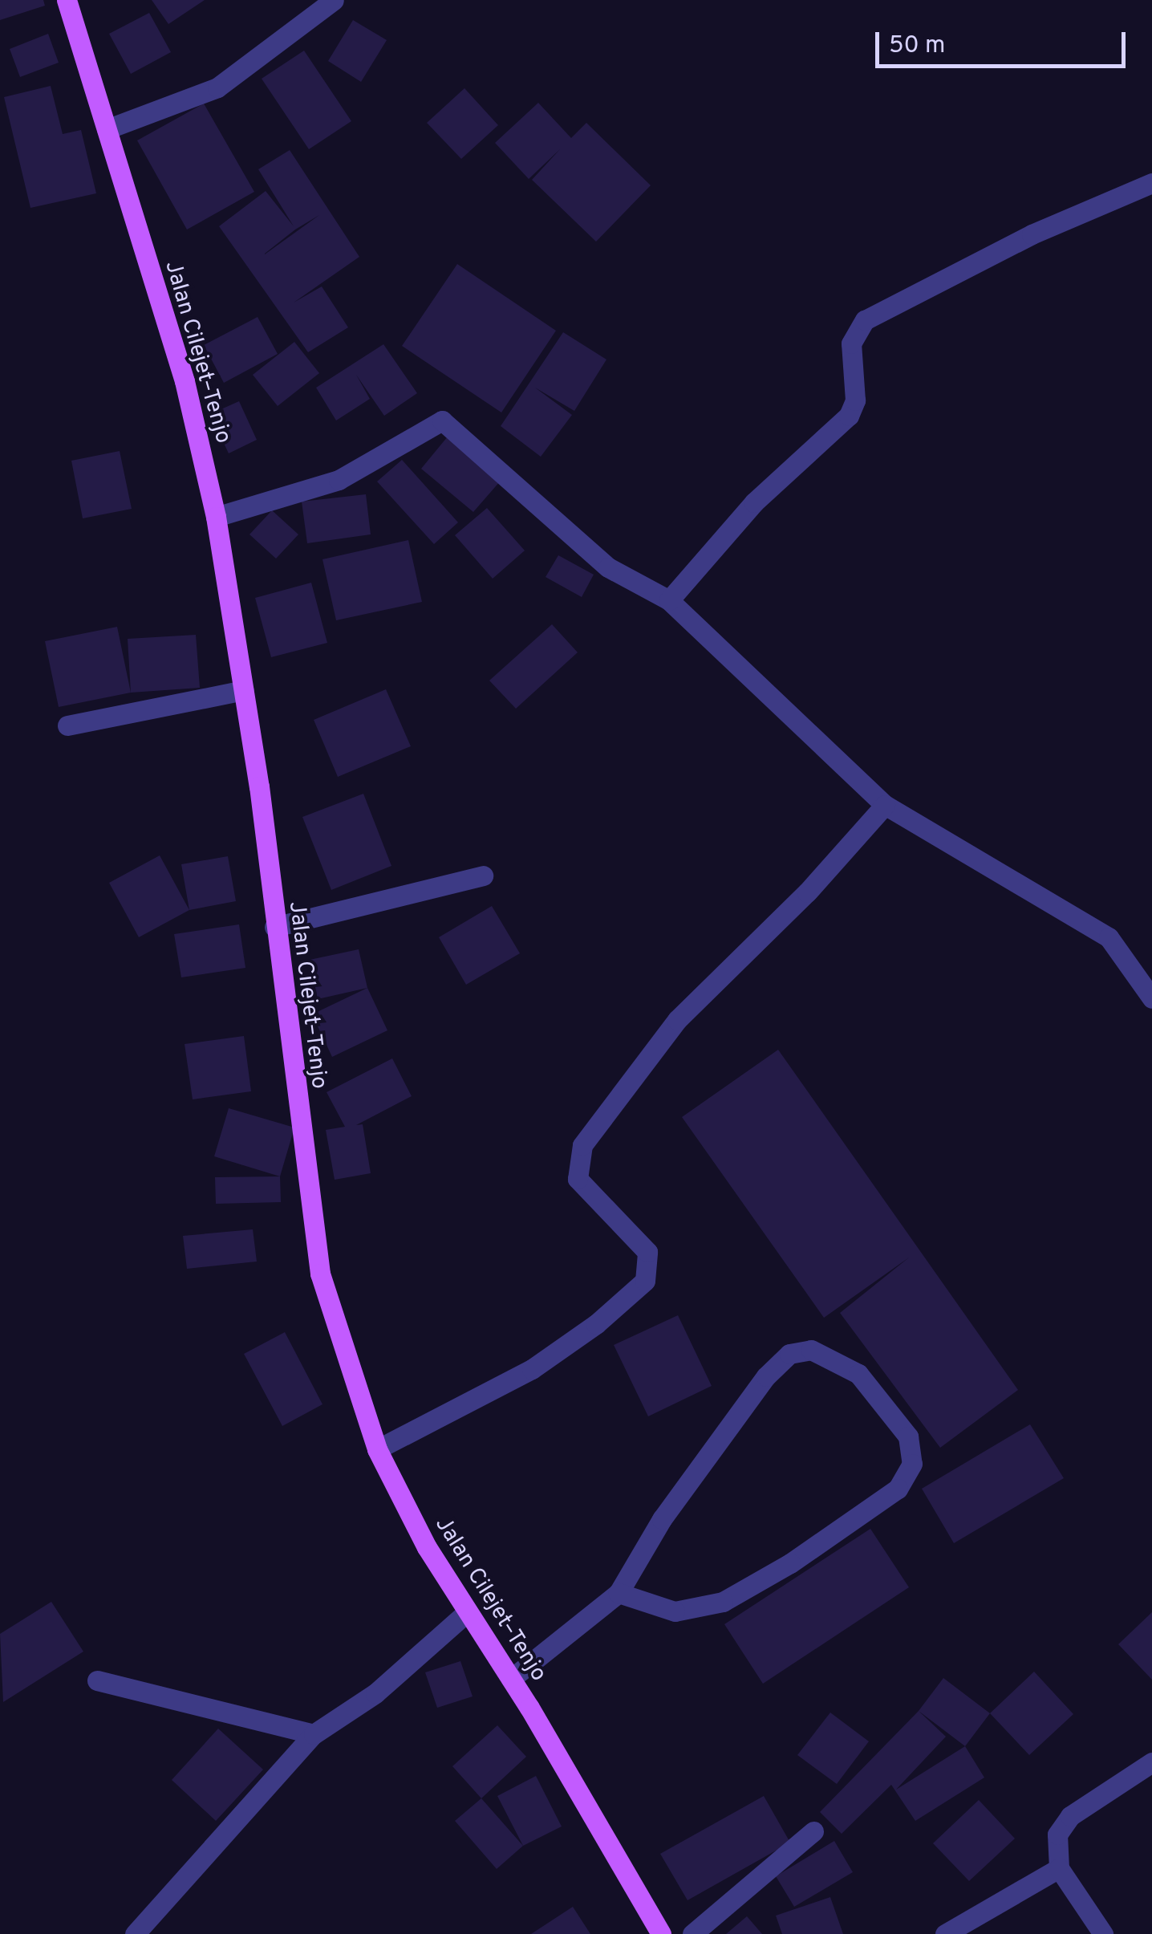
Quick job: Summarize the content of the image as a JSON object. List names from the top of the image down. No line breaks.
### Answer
{"streets":{"main road":["Jalan Cilejet–Tenjo"]},"scale_bar":"50 m"}
